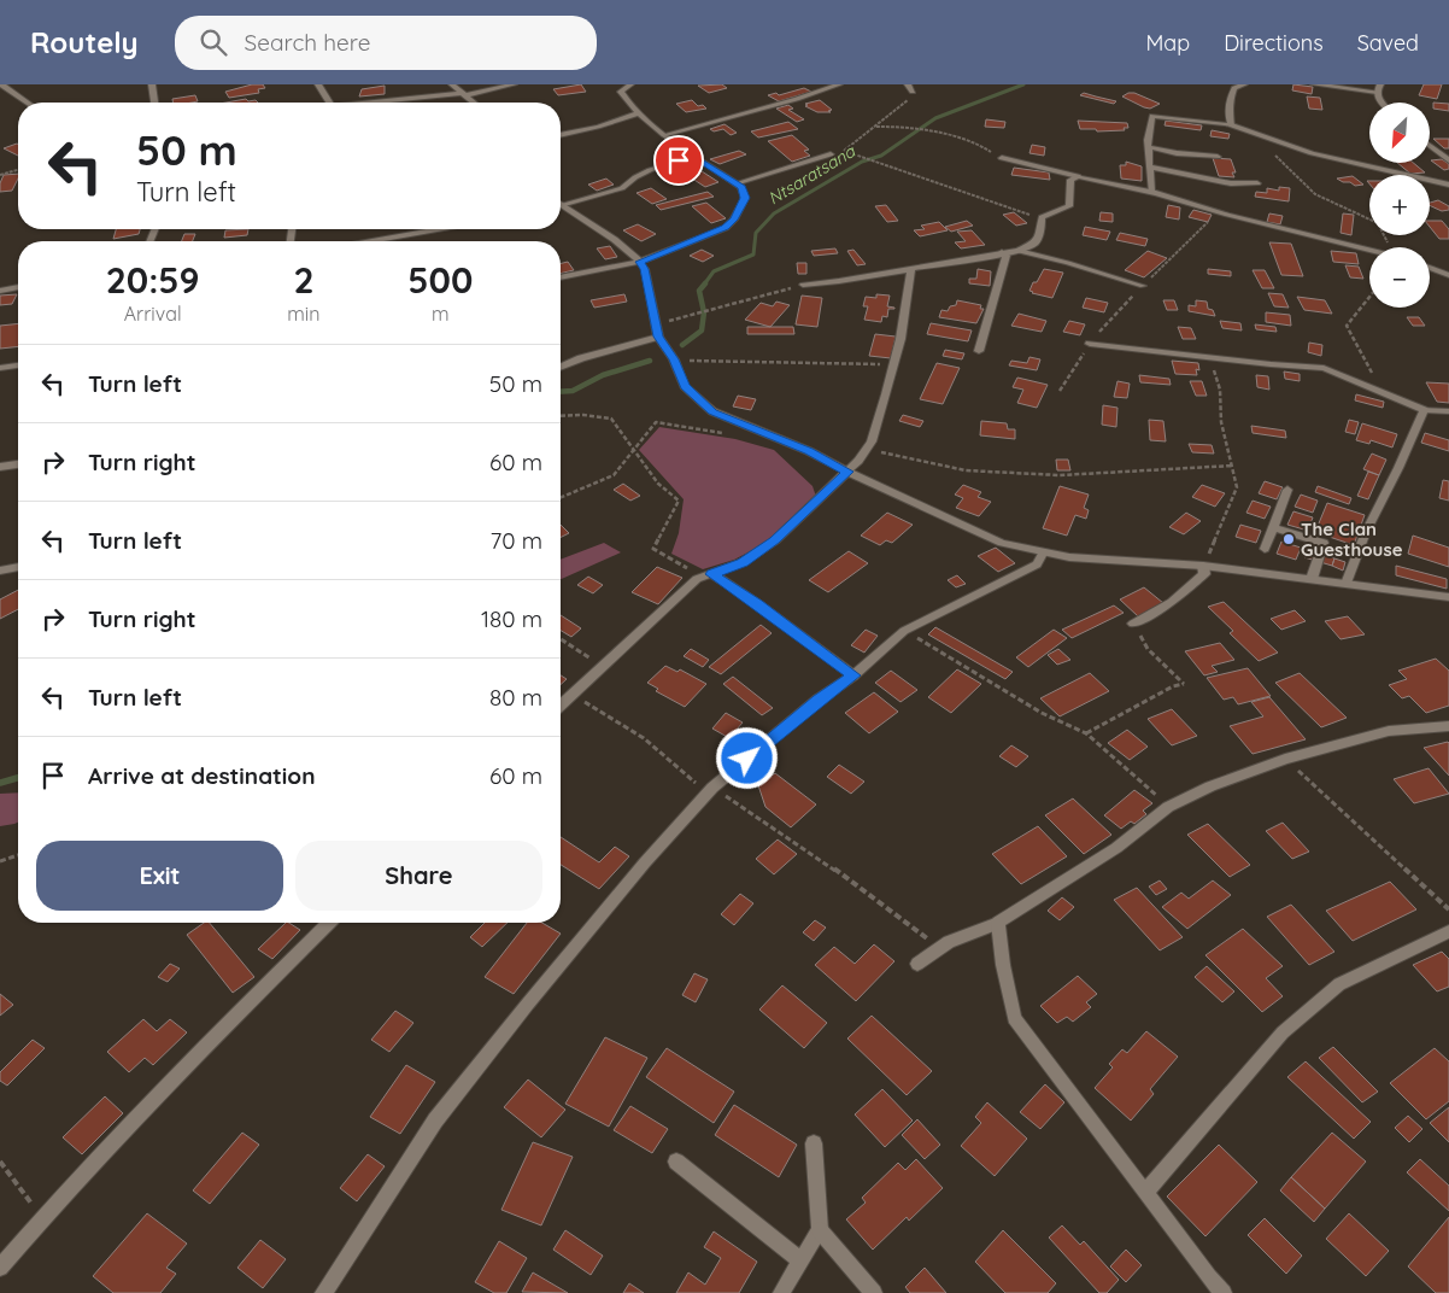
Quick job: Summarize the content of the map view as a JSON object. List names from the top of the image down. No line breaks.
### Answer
{"water":["Ntsaratsana"],"places":["The Clan Guesthouse"],"north":"bottom left","page":{"header":"Routely","search":"Search here","nav":["Map","Directions","Saved"],"map_buttons":["+","−"],"turn":["50 m","Turn left"],"eta":["20:59","Arrival","2","min","500","m"],"list":[{"name":"Turn left","value":"50 m"},{"name":"Turn right","value":"60 m"},{"name":"Turn left","value":"70 m"},{"name":"Turn right","value":"180 m"},{"name":"Turn left","value":"80 m"},{"name":"Arrive at destination","value":"60 m"}],"buttons":["Exit","Share"]}}
